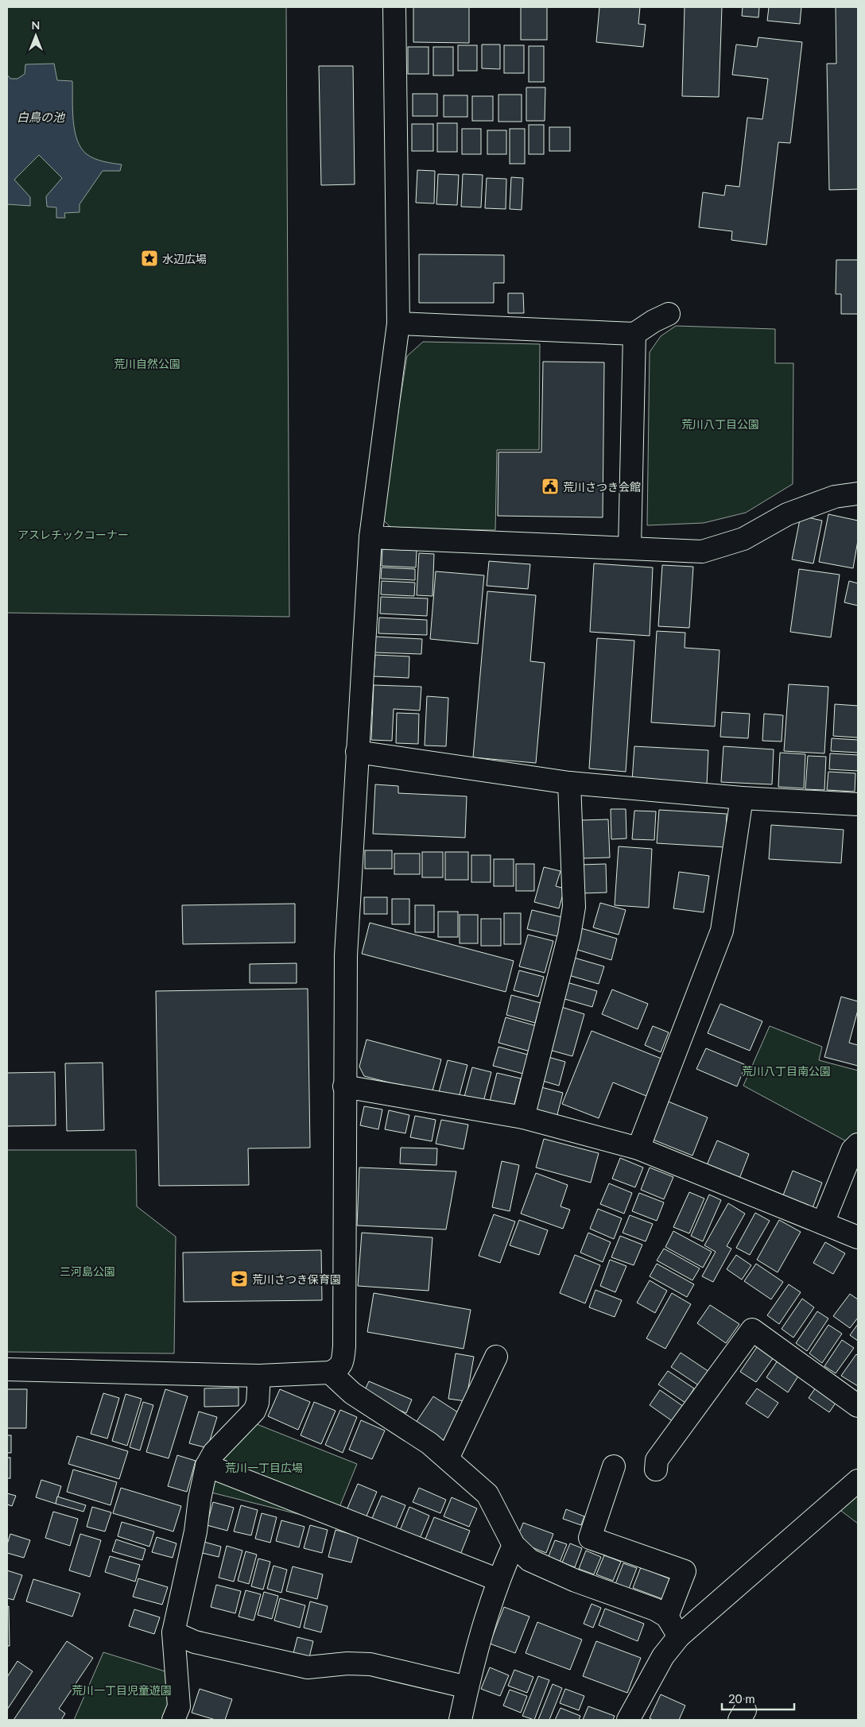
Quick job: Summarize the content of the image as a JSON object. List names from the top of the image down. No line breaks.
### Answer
{"water":["白鳥の池"],"parks":["荒川自然公園","荒川八丁目公園","アスレチックコーナー","荒川八丁目南公園","三河島公園","荒川一丁目広場","荒川一丁目児童遊園"],"places":{"place":["水辺広場"],"public building":["荒川さつき会館"],"school or university":["荒川さつき保育園"]},"scale_bar":"20 m","north":"top"}
